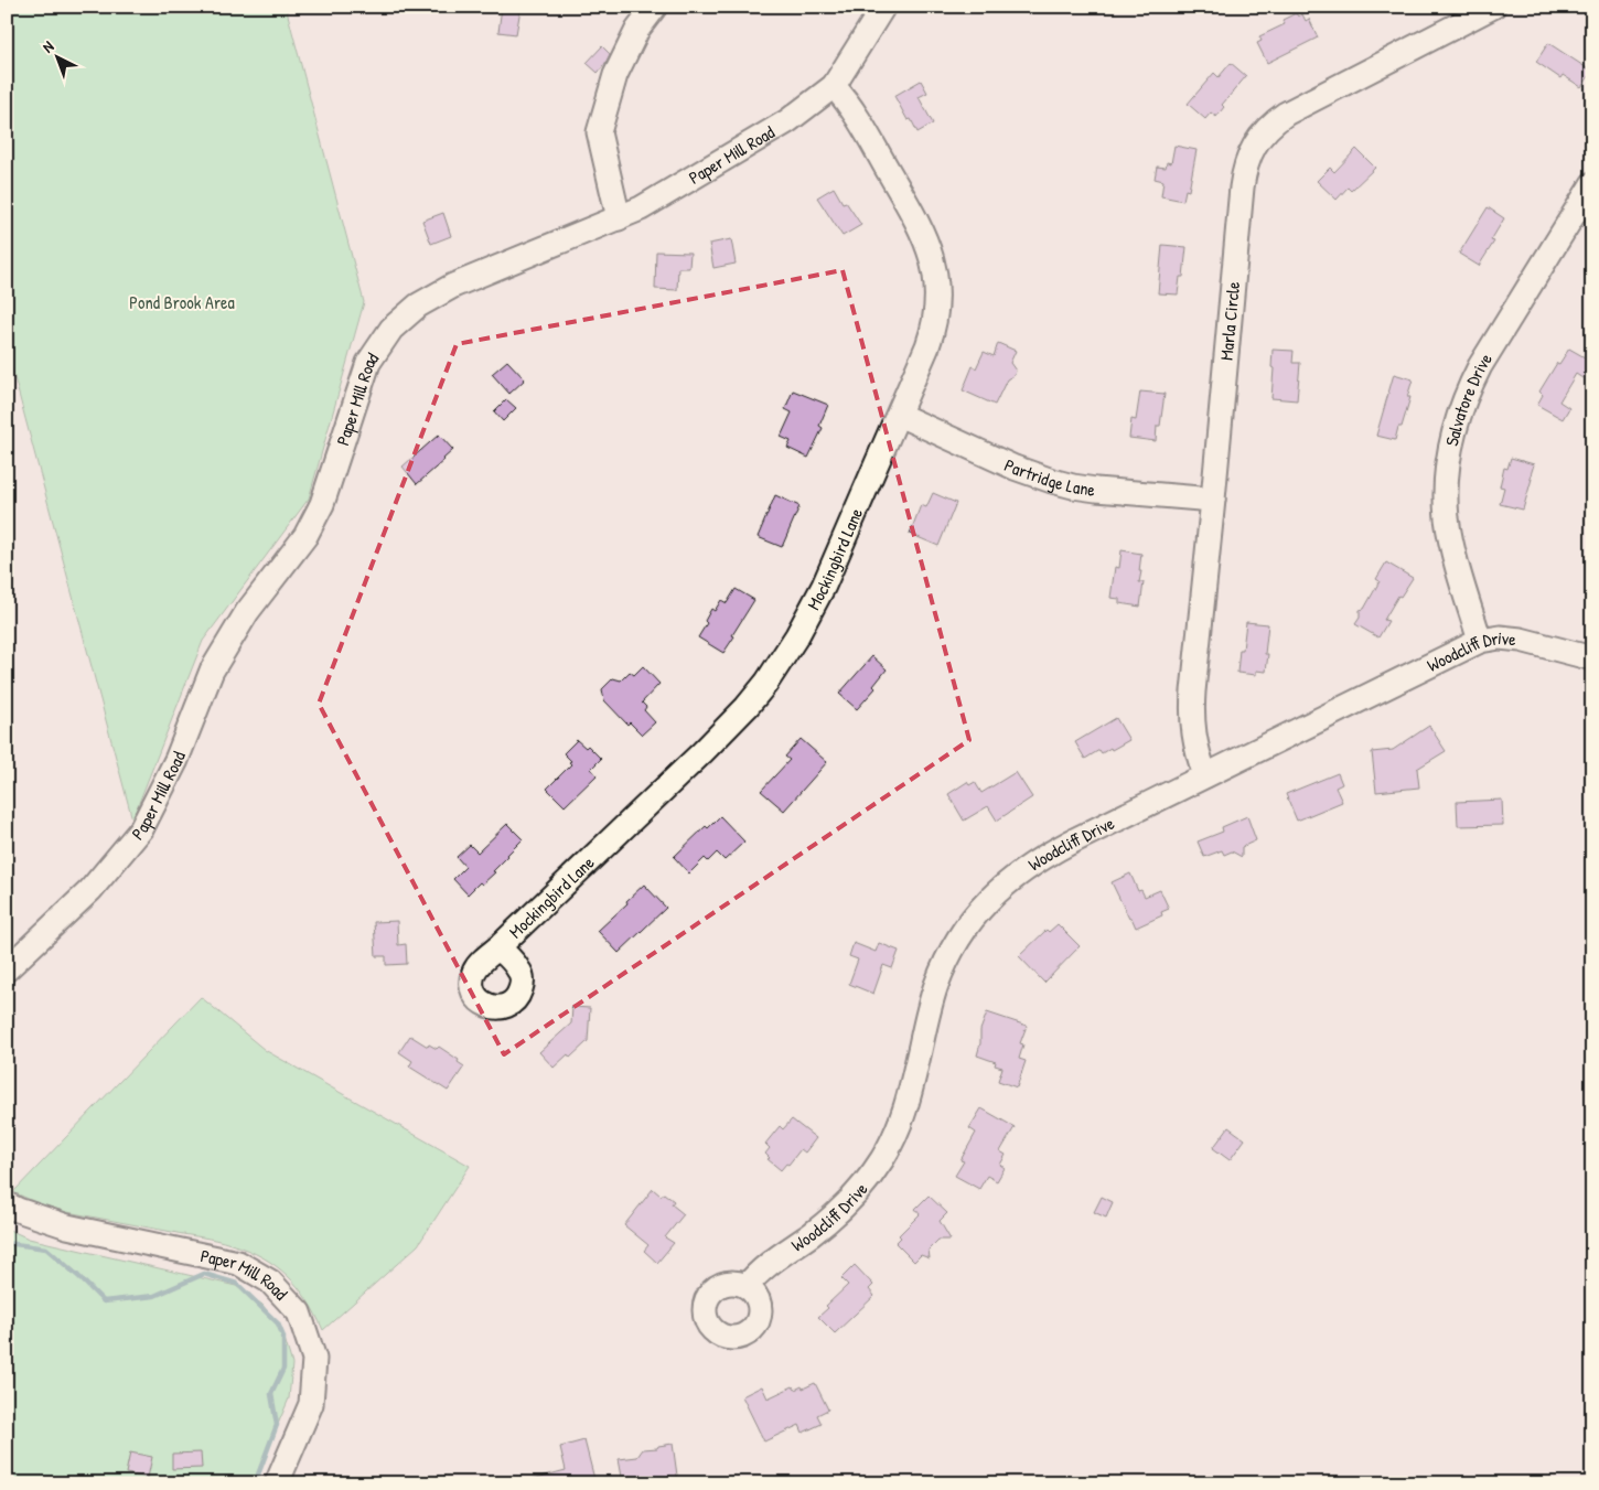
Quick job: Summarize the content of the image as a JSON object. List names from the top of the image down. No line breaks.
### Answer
{"streets":{"street":["Paper Mill Road","Marla Circle","Salvatore Drive","Partridge Lane","Mockingbird Lane","Woodcliff Drive"]},"crossings":[["Paper Mill Road","Mockingbird Lane"],["Marla Circle","Partridge Lane"],["Marla Circle","Woodcliff Drive"],["Salvatore Drive","Woodcliff Drive"],["Partridge Lane","Mockingbird Lane"]],"parks":["Pond Brook Area"],"north":"top left"}
